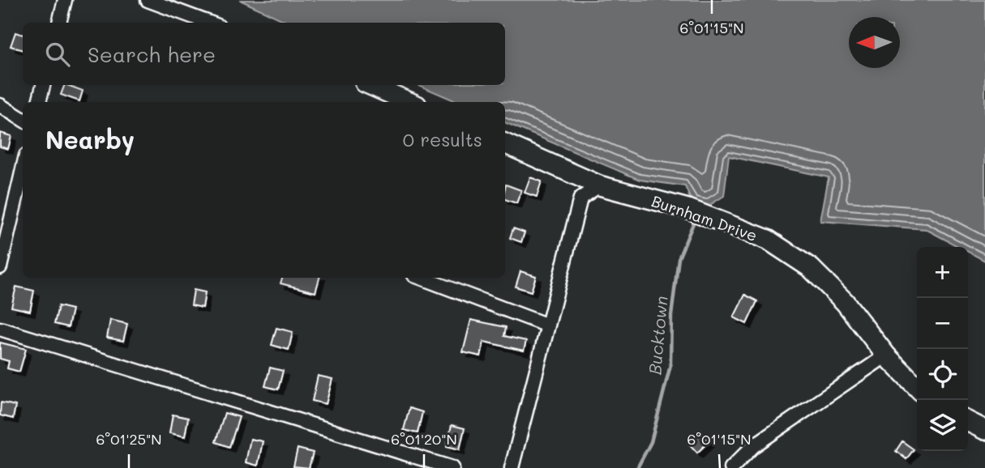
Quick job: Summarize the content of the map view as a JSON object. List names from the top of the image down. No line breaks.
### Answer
{"streets":{"street":["Burnham Drive"]},"water":["Bucktown"],"north":"left","page":{"search":"Search here","heading":["Nearby","0 results"],"map_buttons":["+","−"]},"coordinates":["6°01'15\"N","6°01'25\"N","6°01'20\"N"]}
